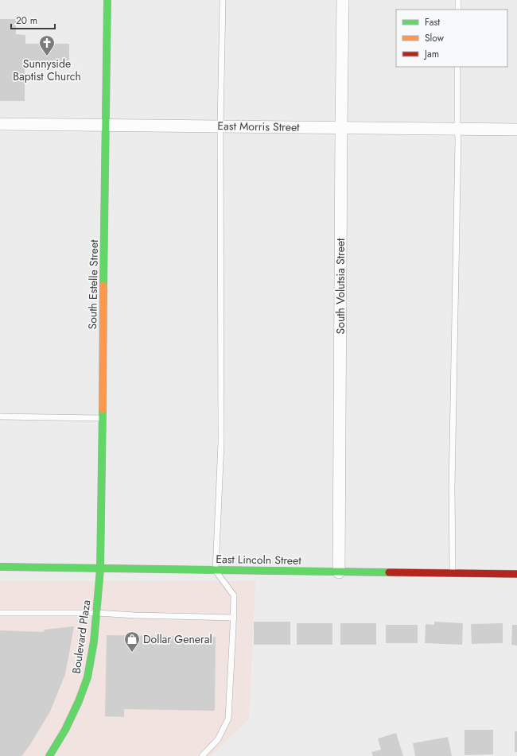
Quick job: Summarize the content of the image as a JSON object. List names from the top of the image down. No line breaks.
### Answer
{"streets":{"street":["East Morris Street","South Estelle Street","South Volutsia Street","East Lincoln Street","Boulevard Plaza"]},"crossings":[["East Morris Street","South Estelle Street"],["East Morris Street","South Volutsia Street"],["South Estelle Street","East Lincoln Street"],["South Estelle Street","Boulevard Plaza"],["South Volutsia Street","East Lincoln Street"],["East Lincoln Street","Boulevard Plaza"]],"places":{"church":["Sunnyside Baptist Church"],"shop":["Dollar General"]},"legend":["Fast","Slow","Jam"],"scale_bar":"20 m"}
